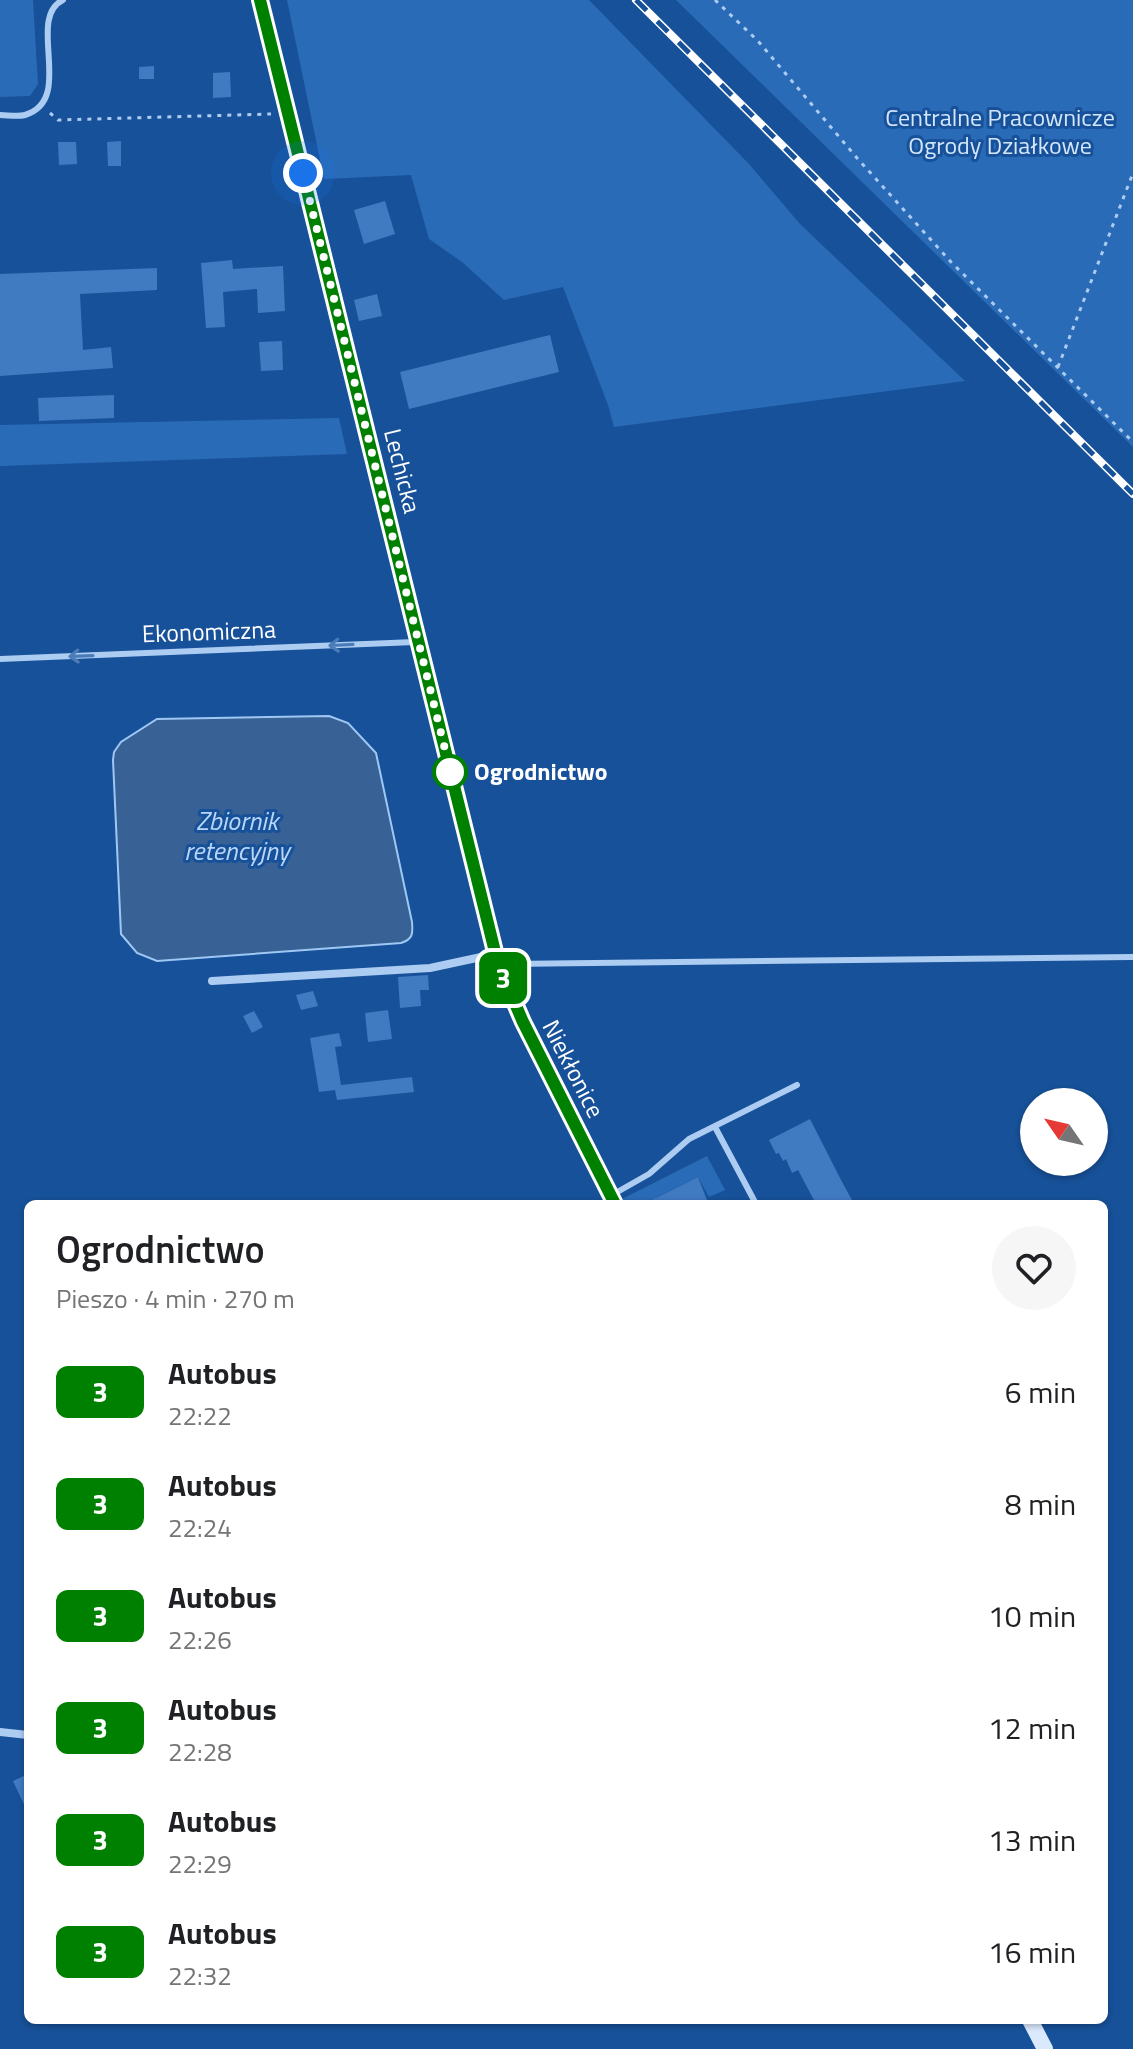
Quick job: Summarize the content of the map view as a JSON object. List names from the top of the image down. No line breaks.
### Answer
{"streets":{"street":["Lechicka","Niekłonice"],"lane":["Ekonomiczna"]},"crossings":[["Lechicka","Ekonomiczna"],["Lechicka","Niekłonice"]],"one_way":["Ekonomiczna"],"water":["Zbiornik retencyjny"],"parks":["Centralne Pracownicze Ogrody Działkowe"],"places":["Ogrodnictwo"],"lines":["bus line 3"],"north":"top left","page":{"on_map":"3","heading":["Ogrodnictwo","Pieszo · 4 min · 270 m"],"list":[{"mark":"3","name":"Autobus","note":"22:22","value":"6 min"},{"mark":"3","name":"Autobus","note":"22:24","value":"8 min"},{"mark":"3","name":"Autobus","note":"22:26","value":"10 min"},{"mark":"3","name":"Autobus","note":"22:28","value":"12 min"},{"mark":"3","name":"Autobus","note":"22:29","value":"13 min"},{"mark":"3","name":"Autobus","note":"22:32","value":"16 min"}]}}
